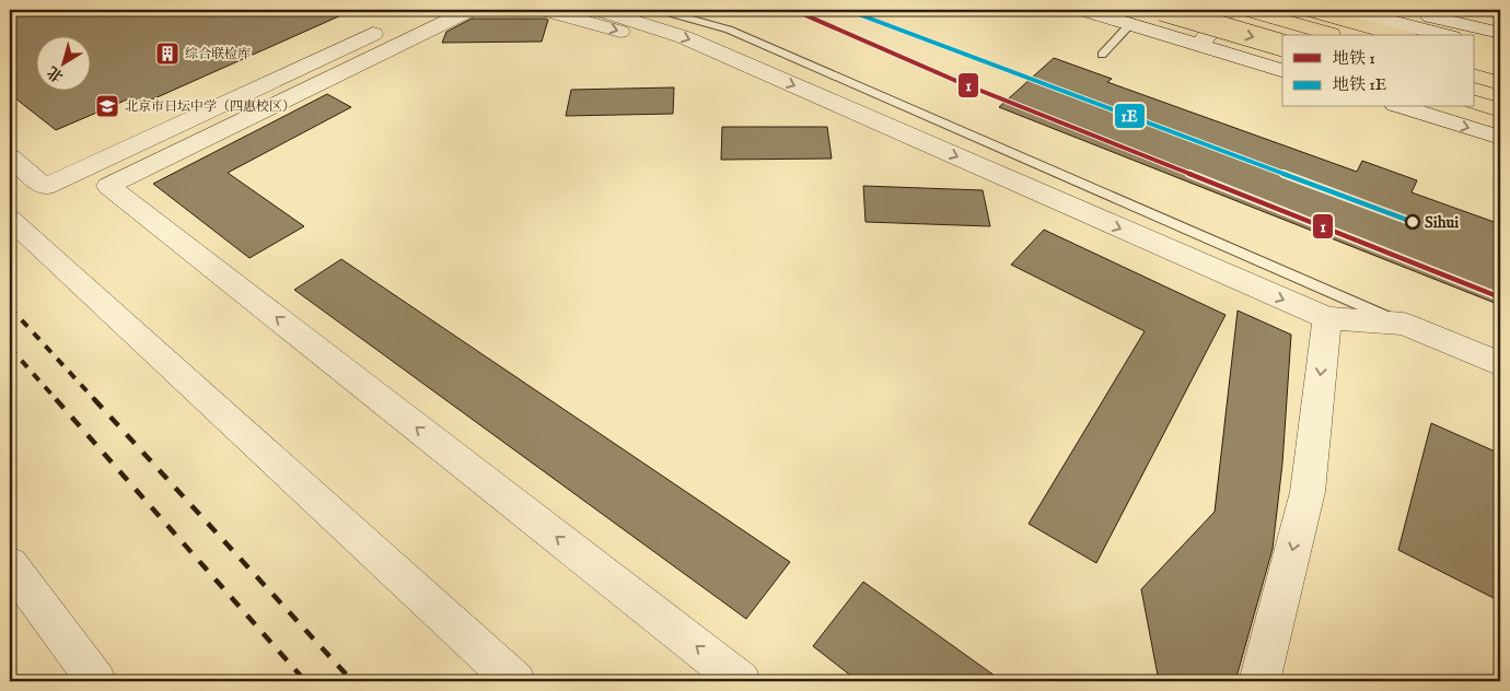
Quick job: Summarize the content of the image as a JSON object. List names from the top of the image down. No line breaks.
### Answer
{"places":{"building":["综合联检库"],"school or university":["北京市日坛中学（四惠校区）"],"other":["Sihui"]},"lines":["metro line 1","metro line 1E"],"legend":["地铁 1","地铁 1E"],"north":"bottom left"}
